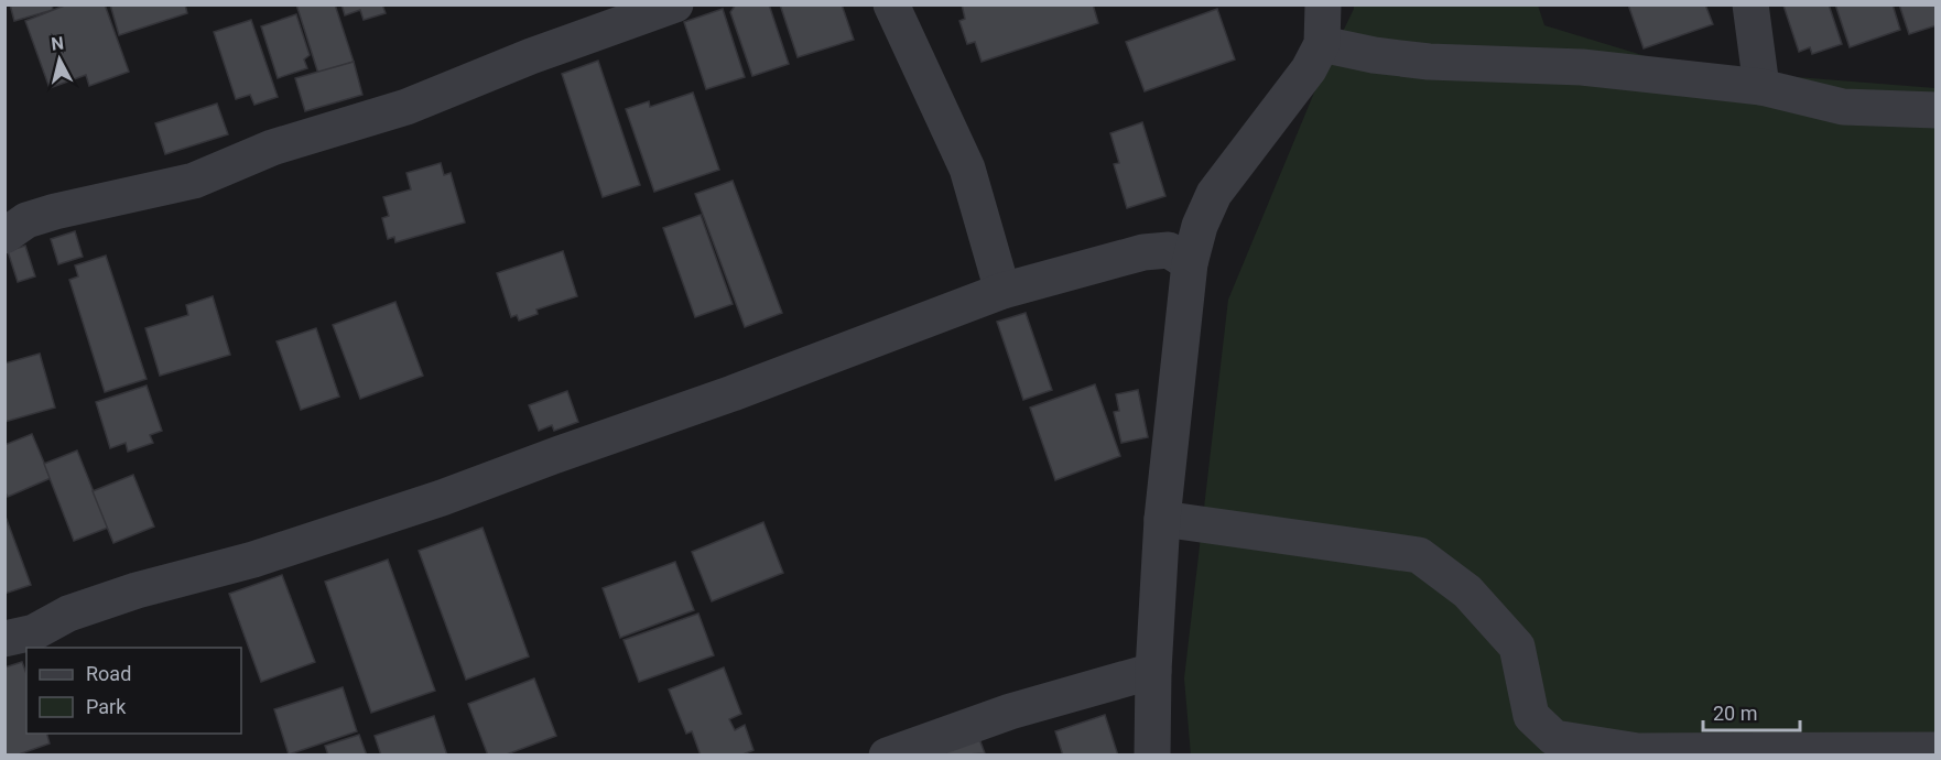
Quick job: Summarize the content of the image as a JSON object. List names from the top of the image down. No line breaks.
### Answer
{"legend":["Road","Park"],"scale_bar":"20 m","north":"top"}
